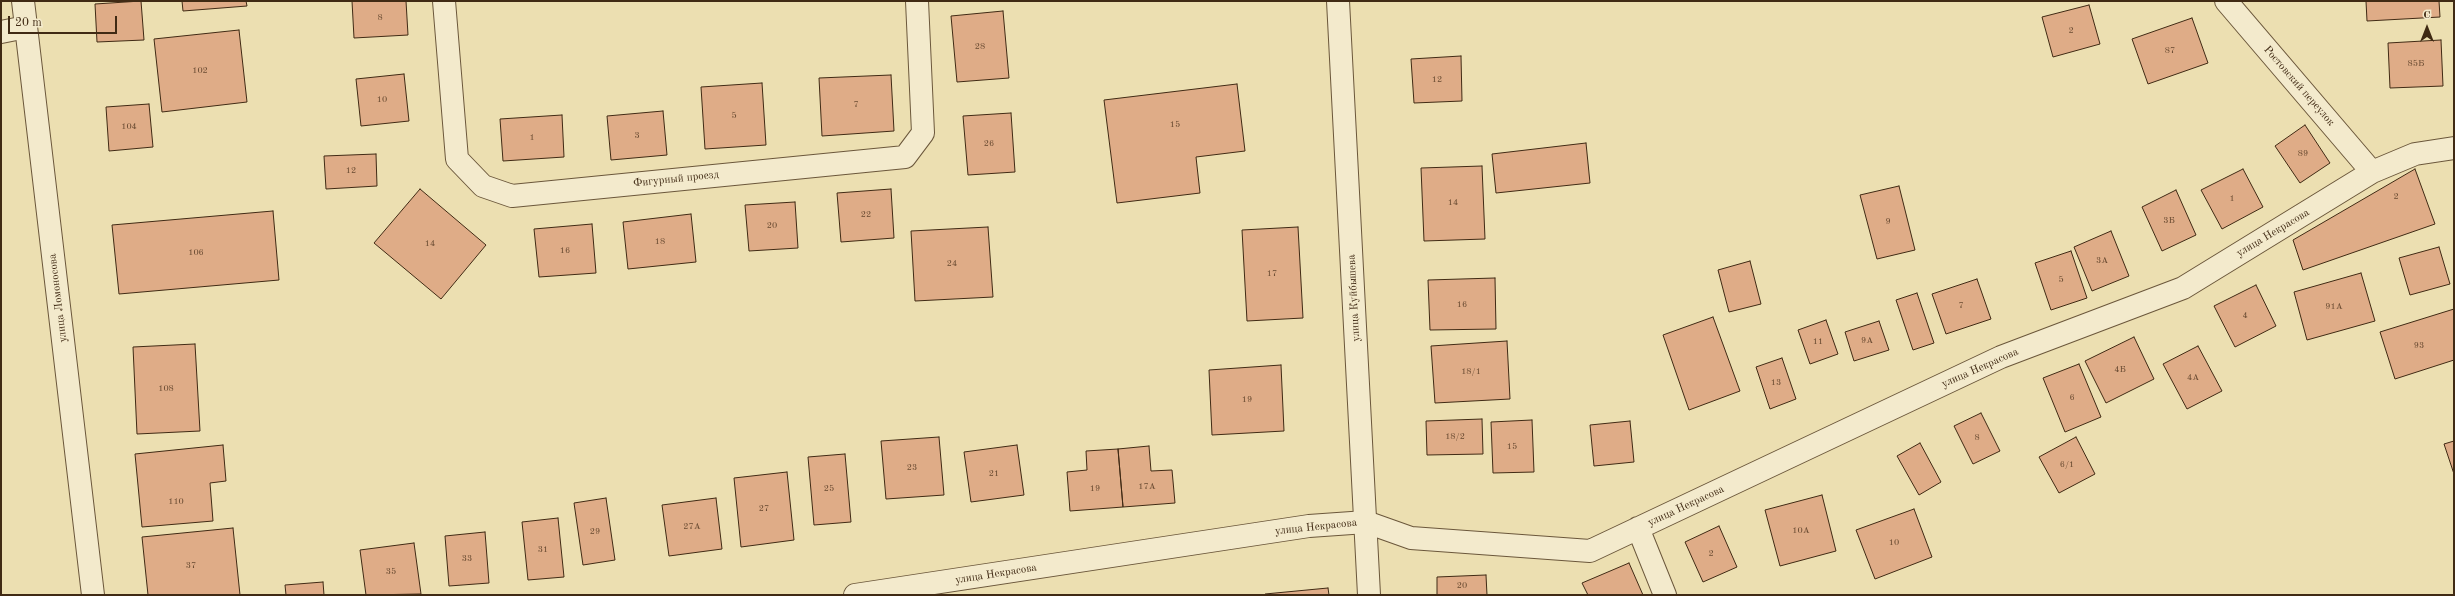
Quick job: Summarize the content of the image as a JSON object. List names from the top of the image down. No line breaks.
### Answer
{"streets":{"street":["Ростовский переулок","Фигурный проезд","улица Некрасова","улица Ломоносова","улица Куйбышева"]},"crossings":[["Ростовский переулок","улица Некрасова"],["улица Некрасова","улица Куйбышева"]],"house_numbers":["8","2","28","87","85Б","102","12","10","7","5","15","104","3","1","26","89","12","2","1","14","22","3Б","9","20","18","14","16","106","3А","24","17","5","16","7","91А","4","9А","11","93","4Б","18/1","4А","13","108","6","19","18/2","8","15","6/1","23","21","17А","25","19","110","27","27А","10А","29","10","31","2","33","37","35","20"],"scale_bar":"20 m","north":"top"}
